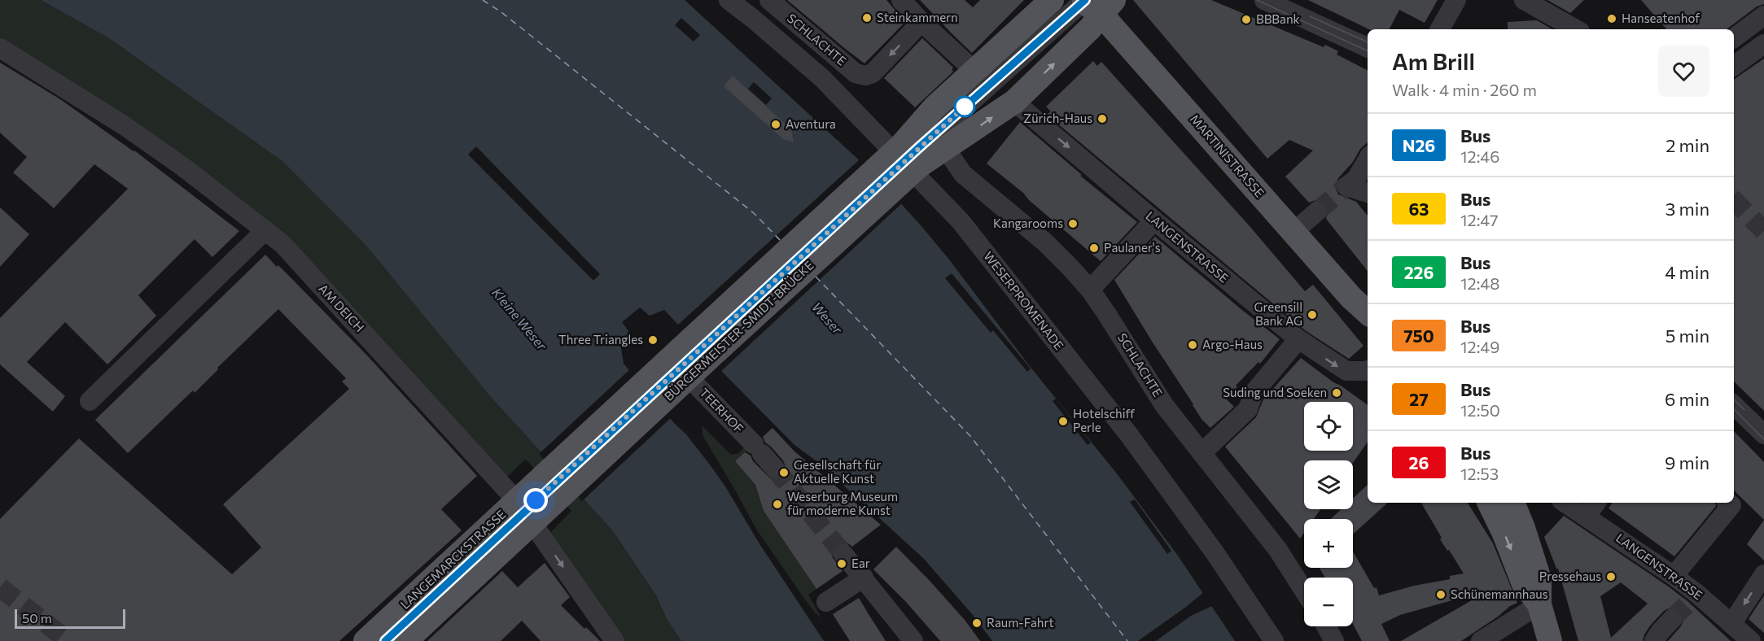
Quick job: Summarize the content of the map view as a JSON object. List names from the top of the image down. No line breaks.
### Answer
{"streets":{"main road":["MARTINISTRASSE","BÜRGERMEISTER-SMIDT-BRÜCKE","LANGEMARCKSTRASSE"],"street":["SCHLACHTE","LANGENSTRASSE","WESERPROMENADE","AM DEICH","TEERHOF"]},"crossings":[["AM DEICH","LANGEMARCKSTRASSE"],["BÜRGERMEISTER-SMIDT-BRÜCKE","TEERHOF"],["BÜRGERMEISTER-SMIDT-BRÜCKE","LANGEMARCKSTRASSE"]],"one_way":["LANGENSTRASSE"],"water":["Weser","Kleine Weser"],"places":["Steinkammern","Hanseatenhof","BBBank","Zürich-Haus","Aventura","Kangarooms","Paulaner's","Greensill Bank AG","Three Triangles","Argo-Haus","Suding und Soeken","Hotelschiff Perle","Gesellschaft für Aktuelle Kunst","Weserburg Museum für moderne Kunst","Ear","Pressehaus","Schünemannhaus","Raum-Fahrt"],"lines":["bus line N26"],"scale_bar":"50 m","page":{"heading":["Am Brill","Walk · 4 min · 260 m"],"list":[{"mark":"N26","name":"Bus","note":"12:46","value":"2 min"},{"mark":"63","name":"Bus","note":"12:47","value":"3 min"},{"mark":"226","name":"Bus","note":"12:48","value":"4 min"},{"mark":"750","name":"Bus","note":"12:49","value":"5 min"},{"mark":"27","name":"Bus","note":"12:50","value":"6 min"},{"mark":"26","name":"Bus","note":"12:53","value":"9 min"}],"map_buttons":["+","−"],"scale":"50 m"}}
